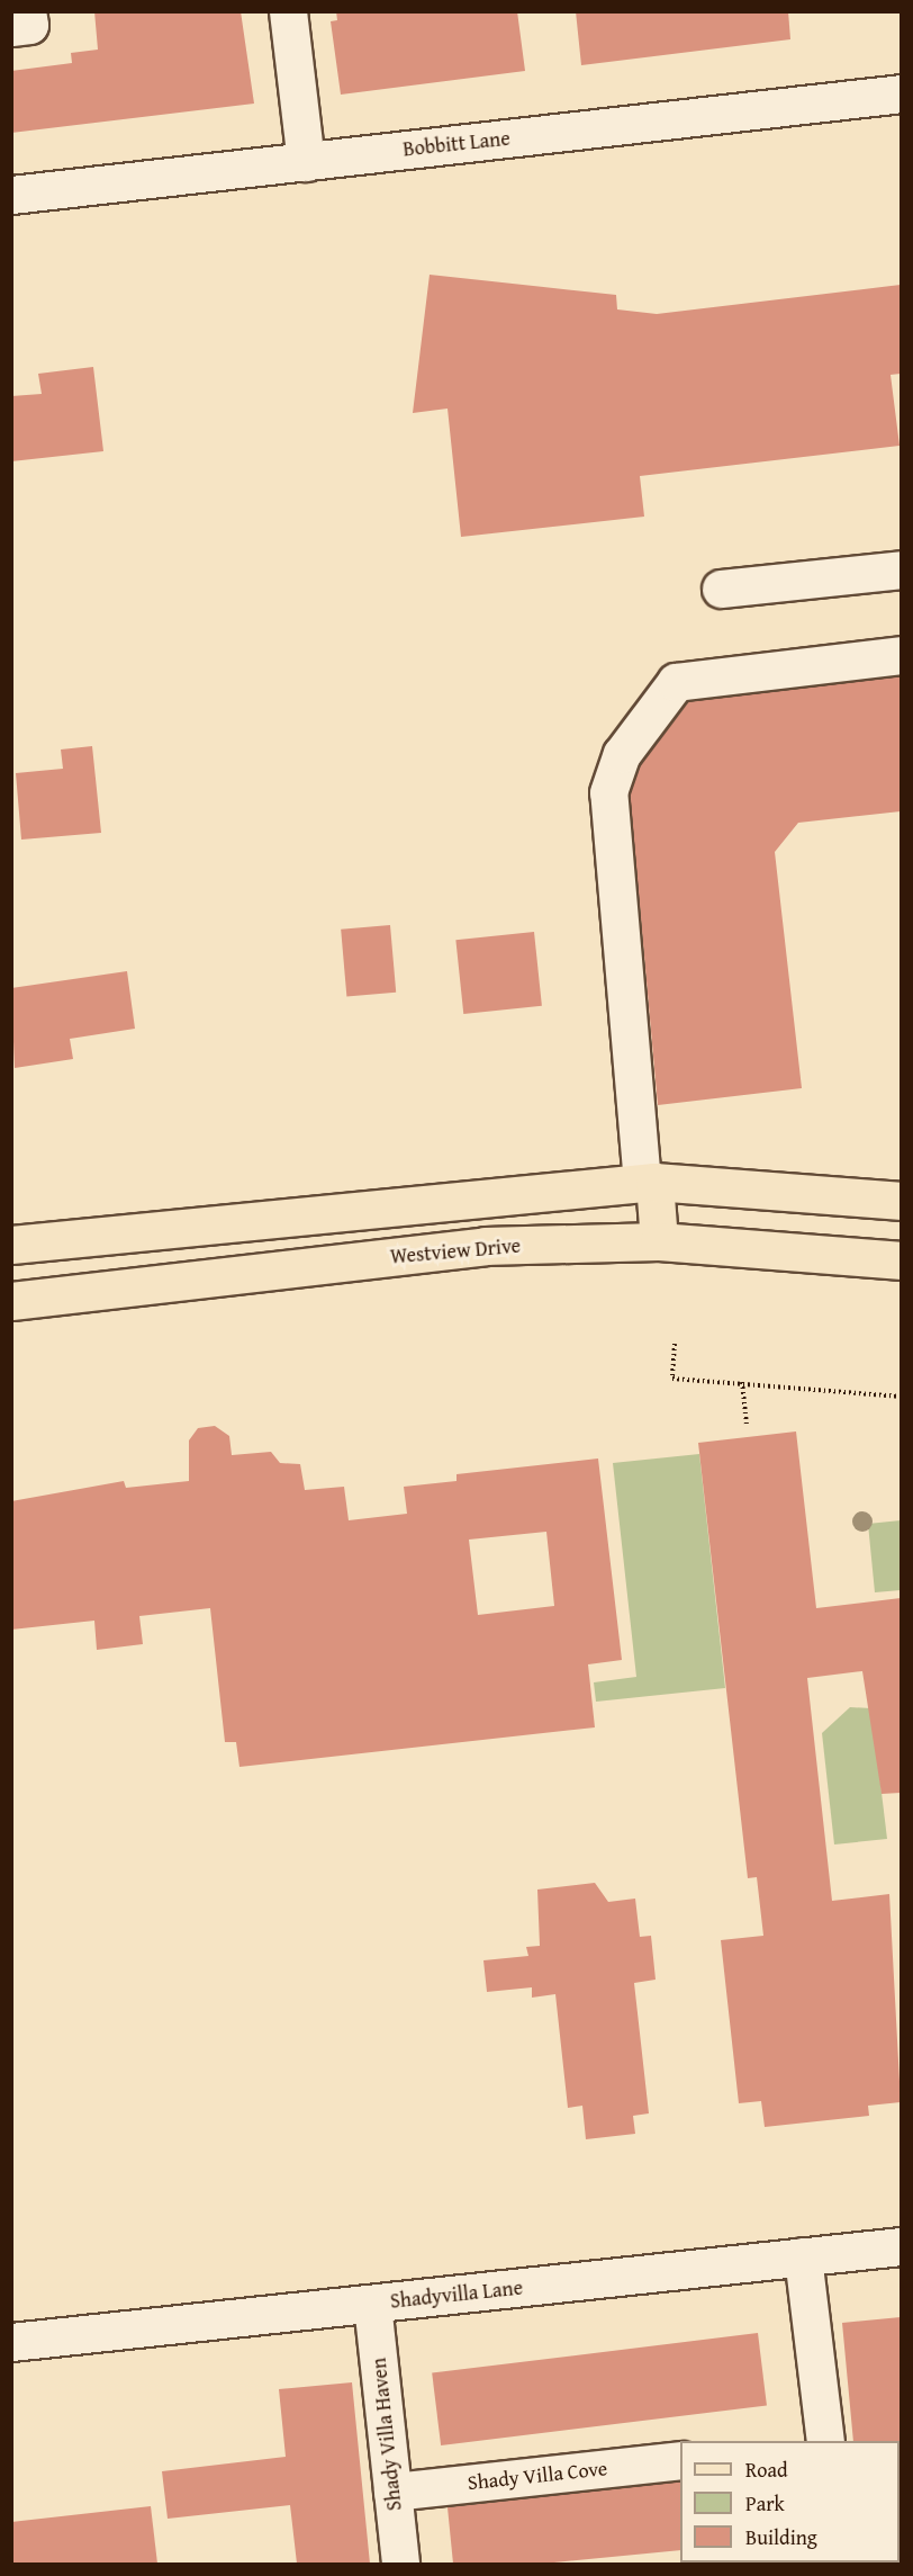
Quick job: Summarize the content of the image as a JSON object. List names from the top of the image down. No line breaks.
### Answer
{"streets":{"main road":["Westview Drive"],"street":["Bobbitt Lane","Shadyvilla Lane","Shady Villa Haven","Shady Villa Cove"]},"crossings":[["Shadyvilla Lane","Shady Villa Haven"],["Shady Villa Haven","Shady Villa Cove"]],"legend":["Road","Park","Building"]}
